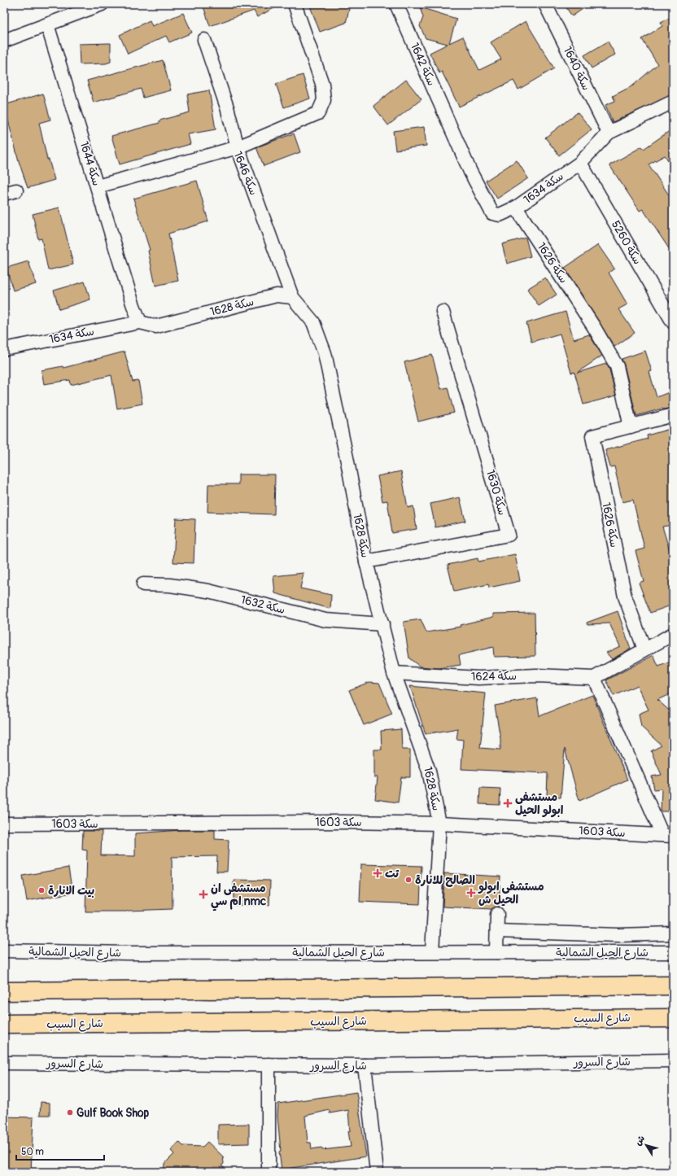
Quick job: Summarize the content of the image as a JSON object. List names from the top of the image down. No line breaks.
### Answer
{"streets":{"highway":["شارع السيب"],"street":["سكة 1642","سكة 1640","سكة 1644","سكة 1646","سكة 1634","سكة 5260","سكة 1626","سكة 1628","سكة 1630","سكة 1632","سكة 1624","سكة 1603","شارع الحيل الشمالية","شارع السرور"]},"crossings":[["سكة 1642","سكة 1634"],["سكة 1640","سكة 1634"],["سكة 1644","سكة 1646"],["سكة 1644","سكة 1634"],["سكة 1644","سكة 1628"],["سكة 1646","سكة 1628"],["سكة 1634","سكة 5260"],["سكة 1634","سكة 1626"],["سكة 1634","سكة 1628"],["سكة 1626","سكة 1624"],["سكة 1628","سكة 1630"],["سكة 1628","سكة 1632"],["سكة 1628","سكة 1624"],["سكة 1628","سكة 1603"],["سكة 1628","شارع الحيل الشمالية"]],"places":{"health":["مستشفى ابولو الحيل","تت","مستشفى ابولو الحيل ش","مستشفى ان ام سي nmc"],"other":["الصالح للانارة","بيت الانارة","Gulf Book Shop"]},"scale_bar":"50 m","north":"top left"}
